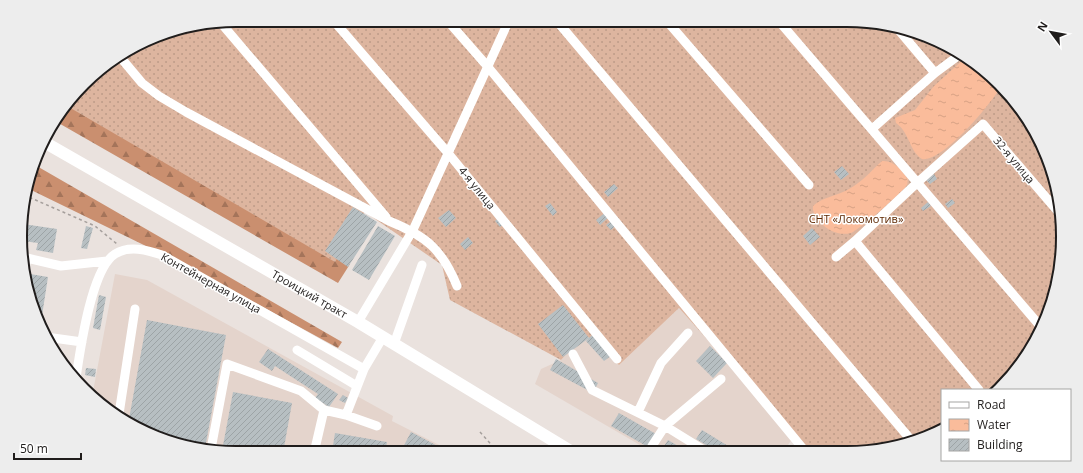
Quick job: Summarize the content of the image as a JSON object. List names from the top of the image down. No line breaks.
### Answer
{"streets":{"main road":["Троицкий тракт"],"street":["32-я улица","4-я улица","Контейнерная улица"]},"parks":["СНТ «Локомотив»"],"legend":["Road","Water","Building"],"scale_bar":"50 m","north":"top left"}
